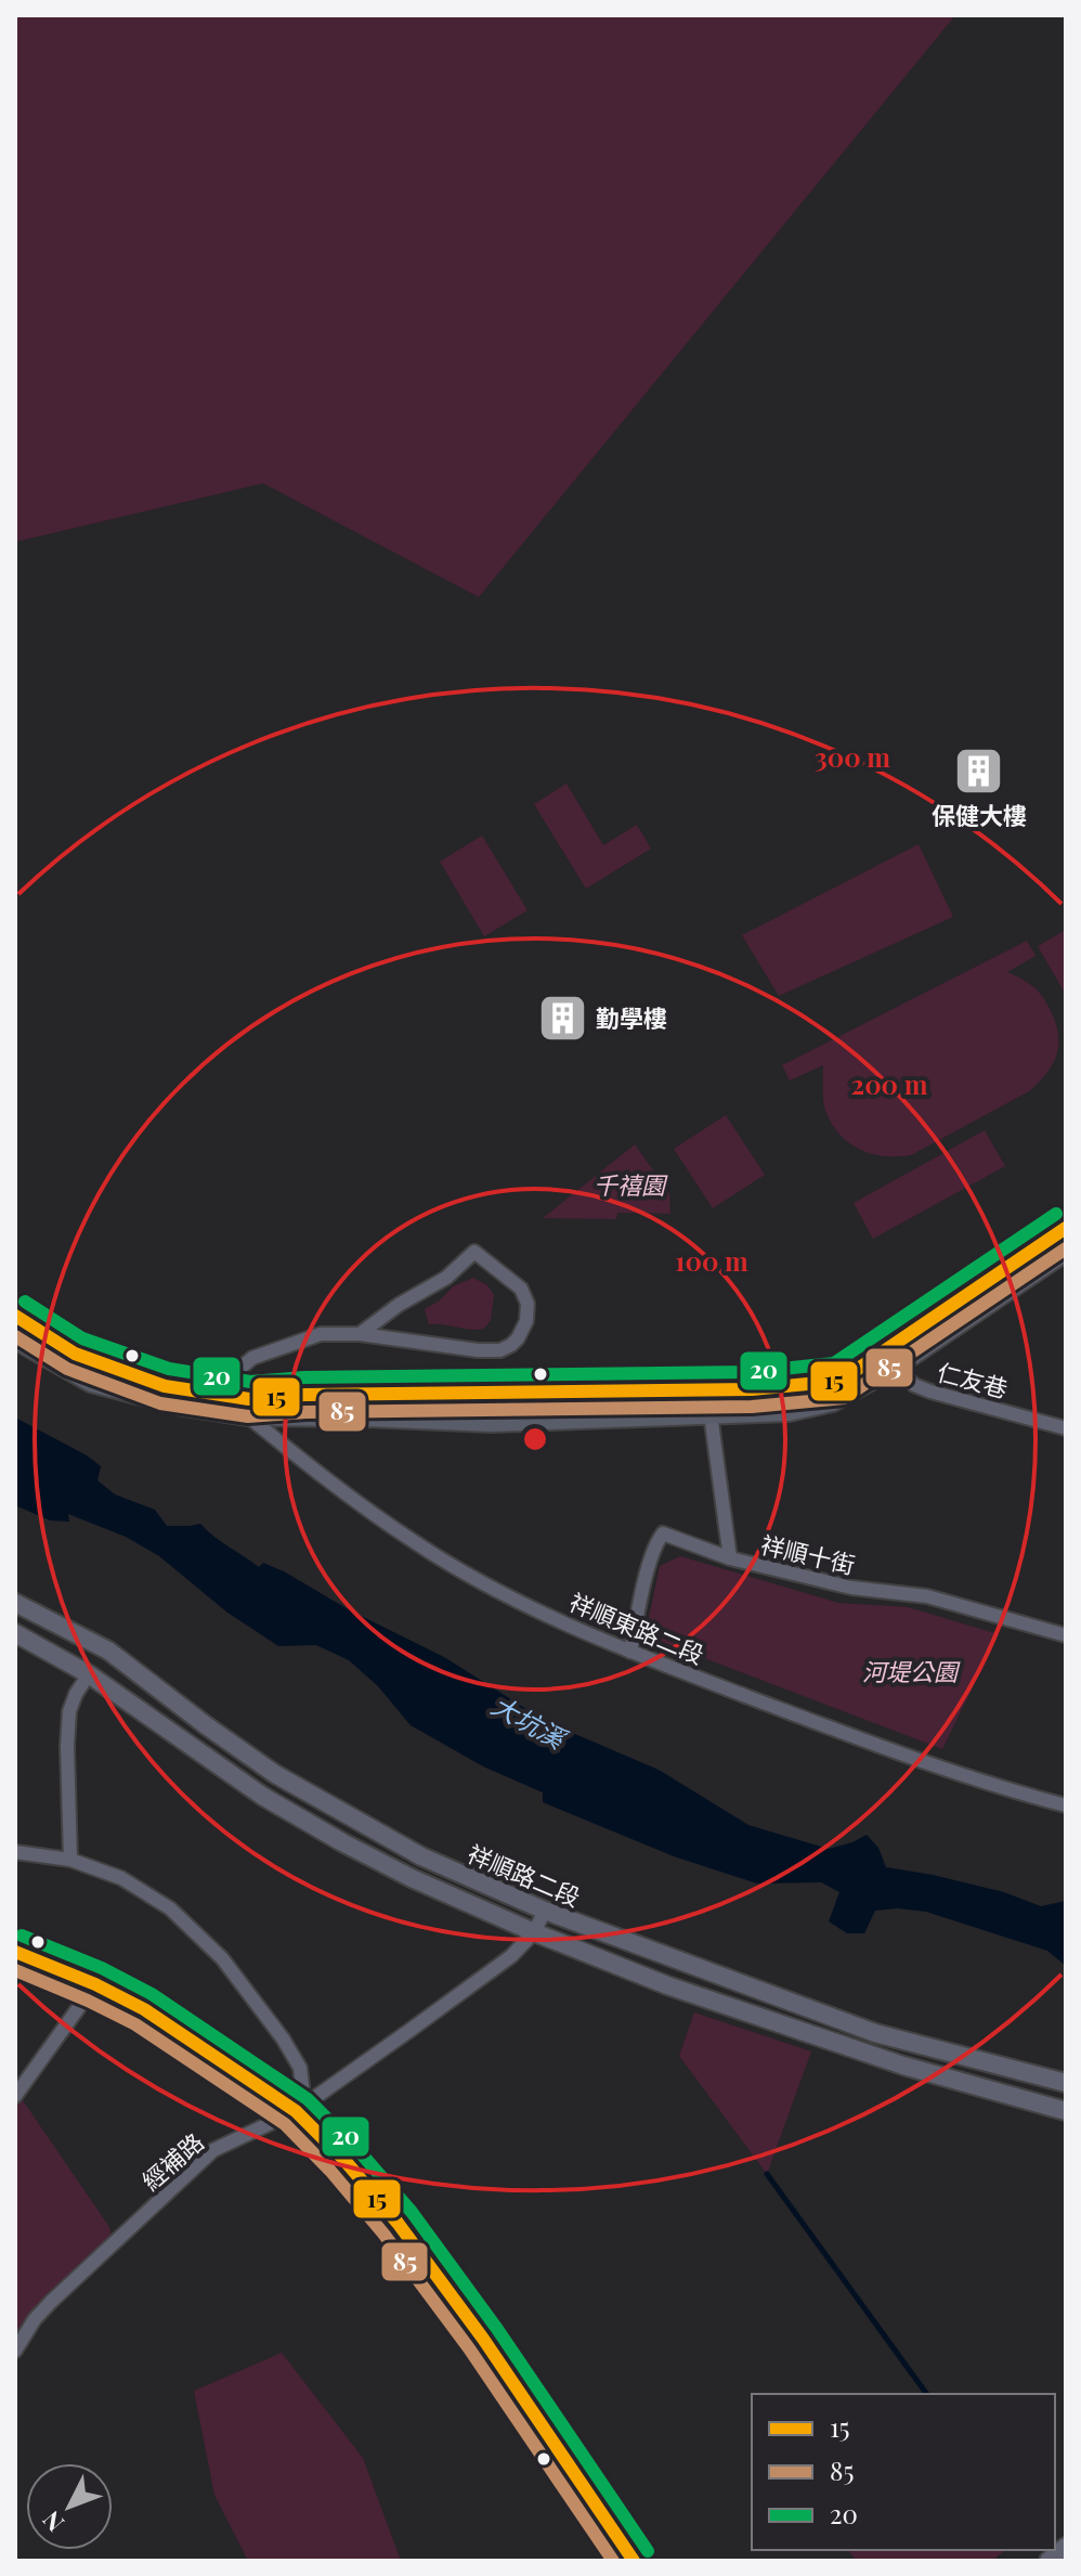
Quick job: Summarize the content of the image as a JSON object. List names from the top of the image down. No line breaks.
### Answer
{"streets":{"street":["仁友巷","祥順十街","祥順東路二段","祥順路二段","經補路"]},"crossings":[["祥順十街","祥順東路二段"],["祥順路二段","經補路"]],"water":["大坑溪"],"parks":["千禧園","河堤公園"],"places":{"building":["保健大樓","勤學樓"]},"lines":["transit line 20","transit line 15","transit line 85"],"legend":["15","85","20"],"north":"bottom left","rings":["300 m","200 m","100 m"]}
